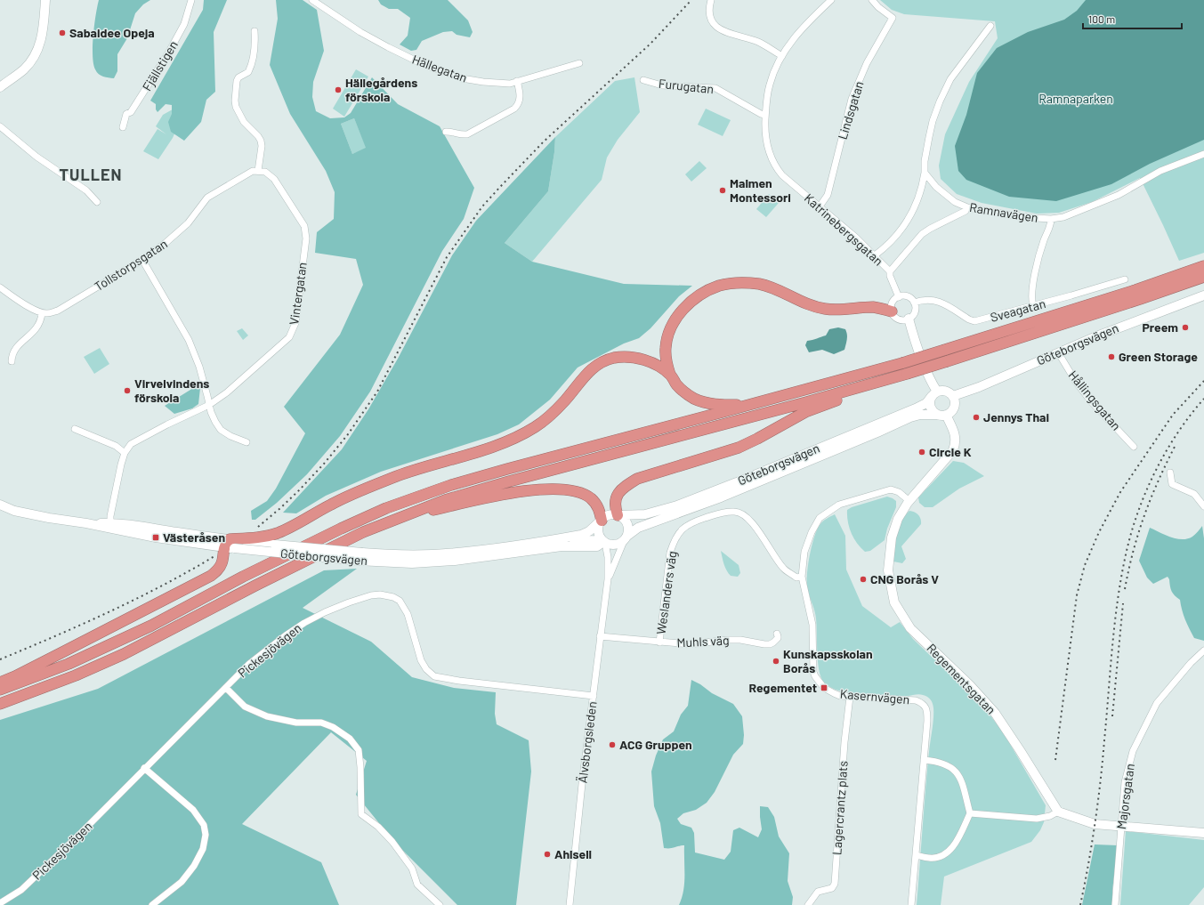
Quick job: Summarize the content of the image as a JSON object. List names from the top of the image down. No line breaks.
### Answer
{"streets":{"main road":["Göteborgsvägen","Regementsgatan"],"street":["Fjällstigen","Hällegatan","Furugatan","Lindsgatan","Ramnavägen","Katrinebergsgatan","Tollstorpsgatan","Vintergatan","Sveagatan","Hållingsgatan","Weslanders väg","Muhls väg","Pickesjövägen","Kasernvägen","Älvsborgsleden","Majorsgatan","Lagercrantz plats"]},"crossings":[["Furugatan","Katrinebergsgatan"],["Lindsgatan","Katrinebergsgatan"],["Katrinebergsgatan","Sveagatan"],["Tollstorpsgatan","Vintergatan"],["Göteborgsvägen","Hållingsgatan"],["Göteborgsvägen","Regementsgatan"],["Göteborgsvägen","Älvsborgsleden"],["Weslanders väg","Muhls väg"],["Weslanders väg","Kasernvägen"],["Muhls väg","Älvsborgsleden"],["Pickesjövägen","Älvsborgsleden"],["Regementsgatan","Kasernvägen"],["Kasernvägen","Lagercrantz plats"]],"districts":["TULLEN"],"parks":["Ramnaparken"],"places":{"other":["Sabaidee Opeja","Hällegårdens förskola","Malmen Montessori","Preem","Green Storage","Virvelvindens förskola","Jennys Thai","Circle K","CNG Borås V","Kunskapsskolan Borås","ACG Gruppen","Ahlsell"],"transit":["Västeråsen","Regementet"]},"scale_bar":"100 m"}
